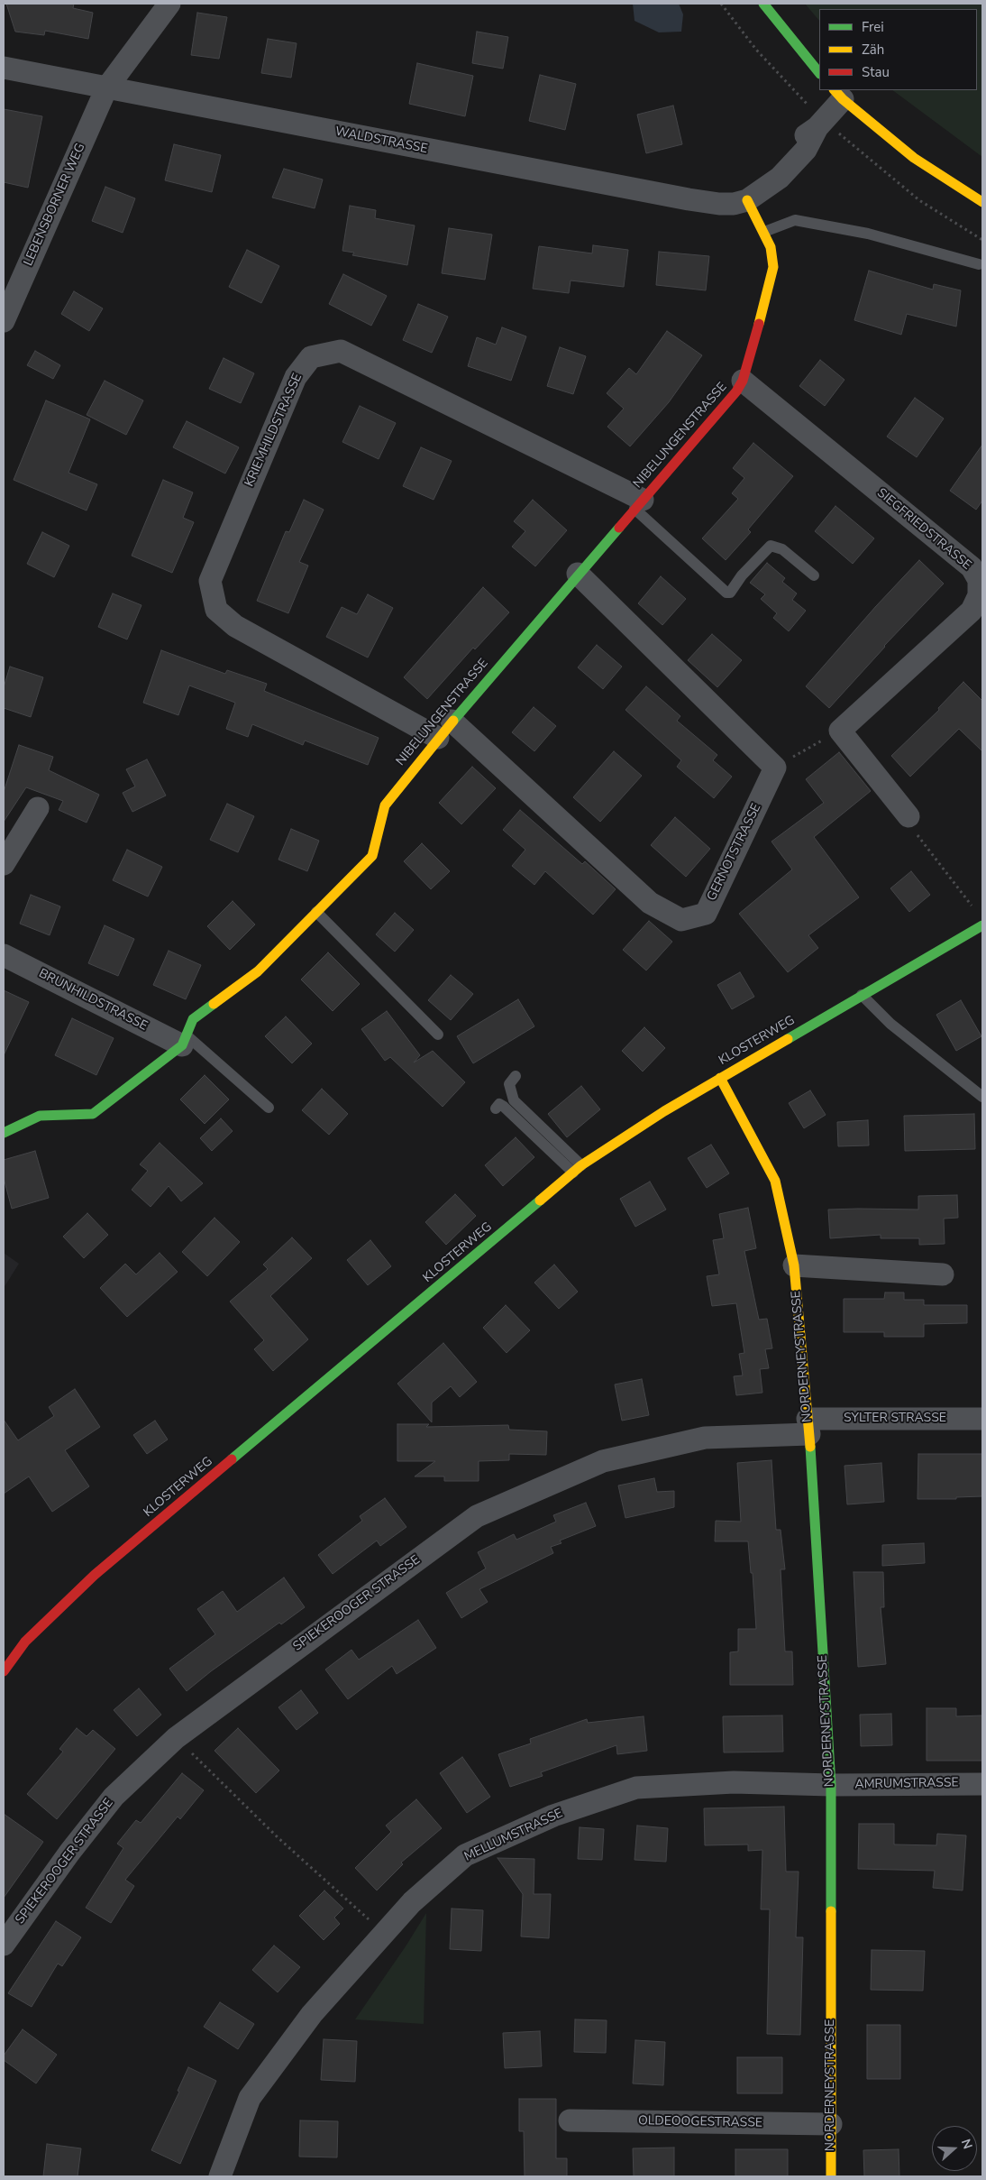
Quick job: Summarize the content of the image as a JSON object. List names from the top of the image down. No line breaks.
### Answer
{"streets":{"street":["WALDSTRASSE","LEBENSBORNER WEG","KRIEMHILDSTRASSE","NIBELUNGENSTRASSE","SIEGFRIEDSTRASSE","GERNOTSTRASSE","BRUNHILDSTRASSE","KLOSTERWEG","NORDERNEYSTRASSE","SYLTER STRASSE","SPIEKEROOGER STRASSE","AMRUMSTRASSE","MELLUMSTRASSE","OLDEOOGESTRASSE"]},"crossings":[["WALDSTRASSE","LEBENSBORNER WEG"],["WALDSTRASSE","NIBELUNGENSTRASSE"],["KRIEMHILDSTRASSE","NIBELUNGENSTRASSE"],["KRIEMHILDSTRASSE","GERNOTSTRASSE"],["NIBELUNGENSTRASSE","SIEGFRIEDSTRASSE"],["NIBELUNGENSTRASSE","GERNOTSTRASSE"],["NIBELUNGENSTRASSE","BRUNHILDSTRASSE"],["KLOSTERWEG","NORDERNEYSTRASSE"],["NORDERNEYSTRASSE","SYLTER STRASSE"],["NORDERNEYSTRASSE","SPIEKEROOGER STRASSE"],["NORDERNEYSTRASSE","AMRUMSTRASSE"],["NORDERNEYSTRASSE","MELLUMSTRASSE"],["NORDERNEYSTRASSE","OLDEOOGESTRASSE"],["SYLTER STRASSE","SPIEKEROOGER STRASSE"],["AMRUMSTRASSE","MELLUMSTRASSE"]],"legend":["Frei","Zäh","Stau"],"north":"right"}
